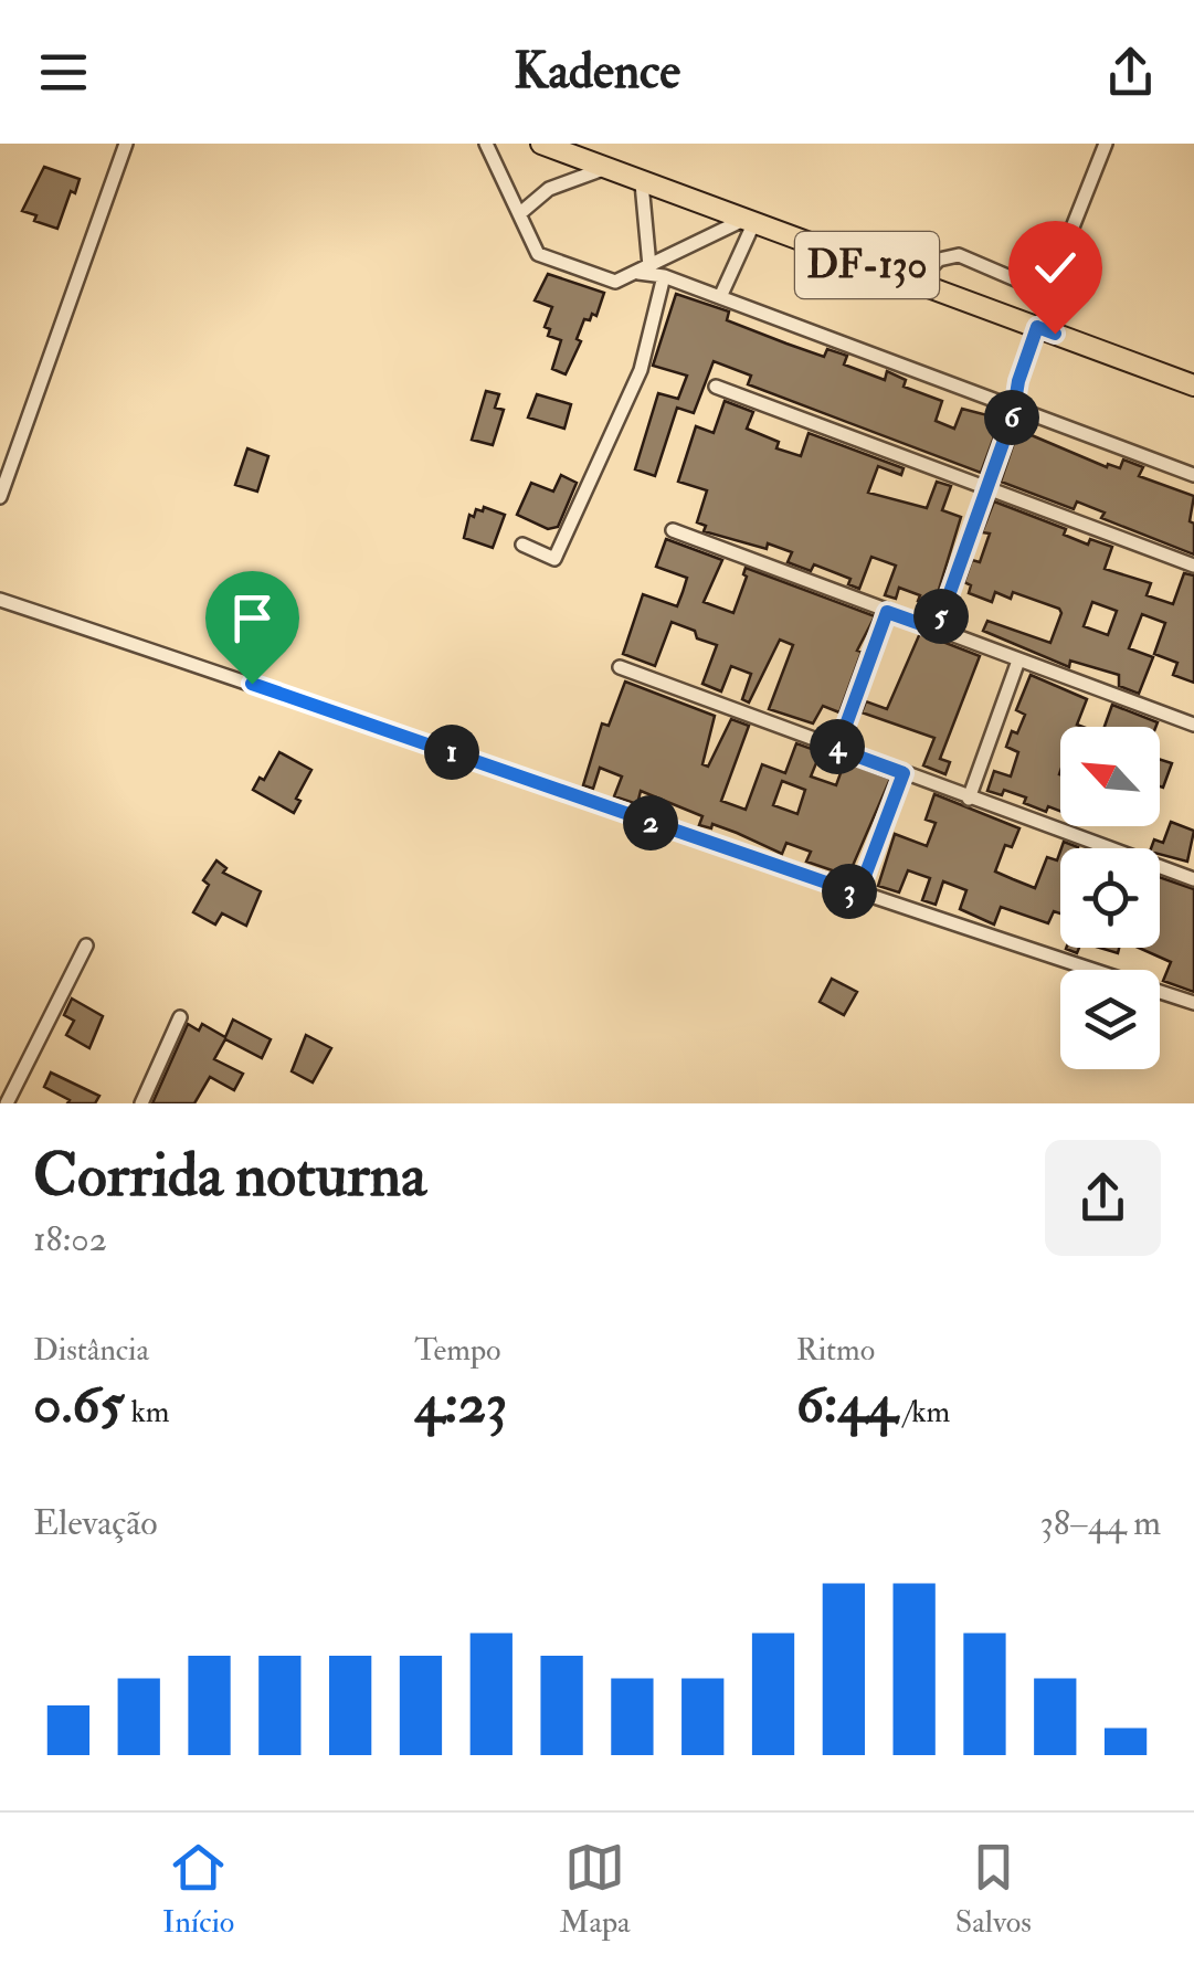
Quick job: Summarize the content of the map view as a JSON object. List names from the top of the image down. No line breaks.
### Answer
{"streets":{"main road":["DF-130"]},"north":"top left","page":{"header":"Kadence","pins":["6","5","4","1","2","3"],"heading":["Corrida noturna","18:02"],"stats":[["Distância","0.65 km"],["Tempo","4:23"],["Ritmo","6:44 /km"]],"chart":["Elevação","38–44 m"],"tabs":["Início","Mapa","Salvos"]}}
